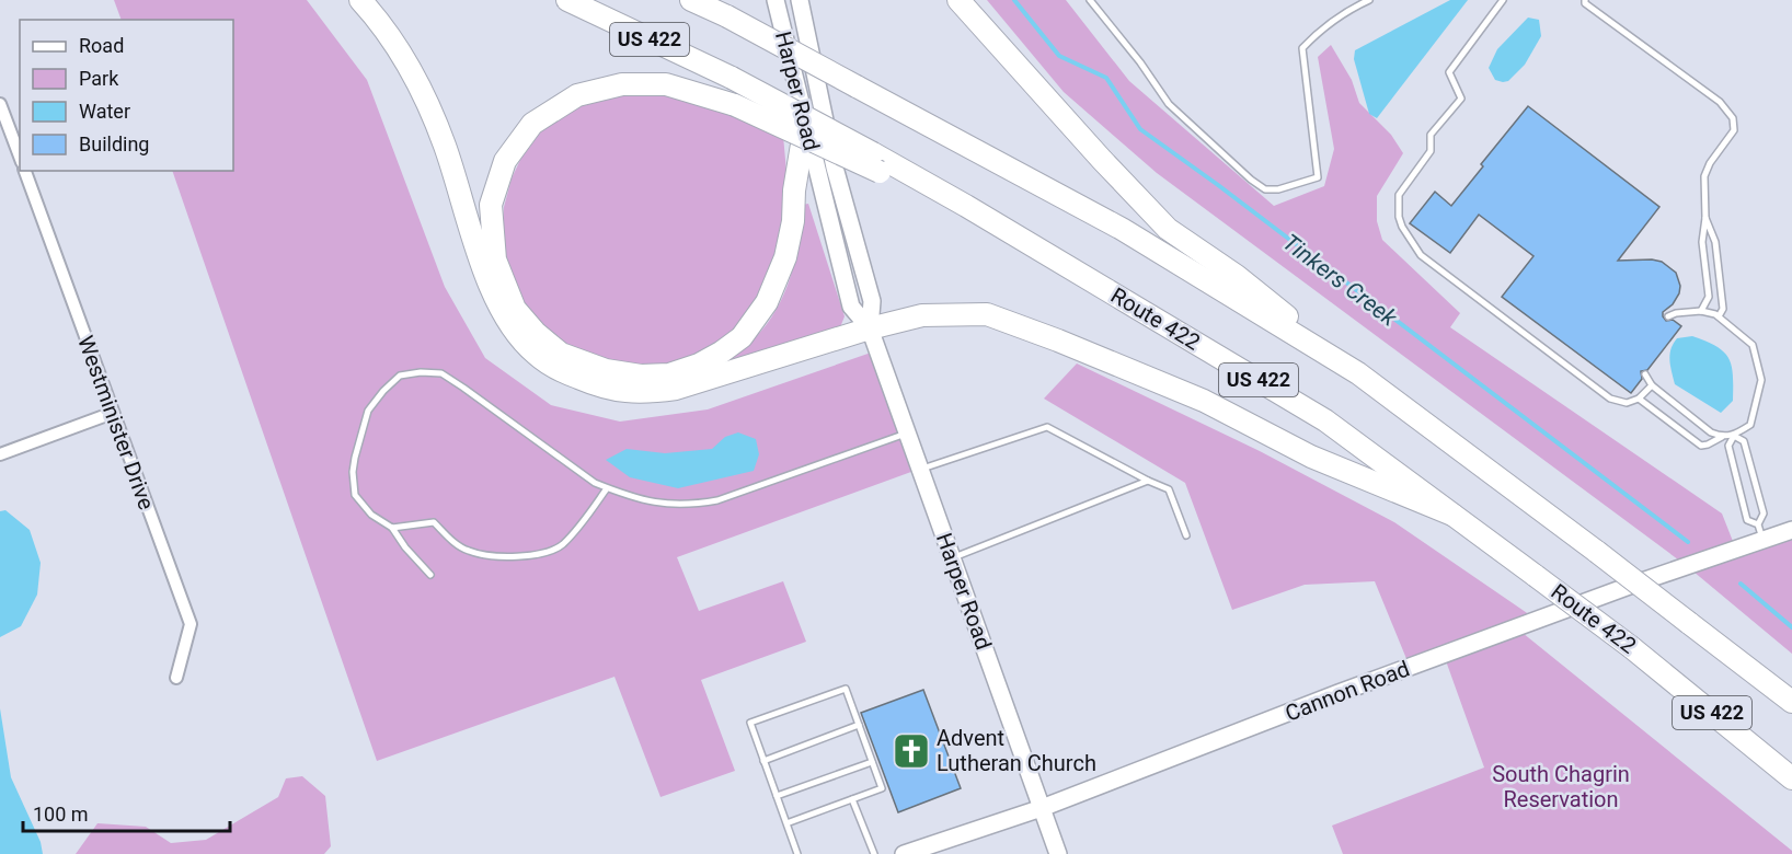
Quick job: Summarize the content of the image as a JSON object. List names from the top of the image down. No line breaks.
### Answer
{"streets":{"highway":["US 422","Route 422"],"street":["Harper Road","Westminister Drive","Cannon Road"]},"crossings":[["US 422","Route 422"],["Harper Road","Cannon Road"]],"water":["Tinkers Creek"],"parks":["South Chagrin Reservation"],"places":{"church":["Advent Lutheran Church"]},"legend":["Road","Park","Water","Building"],"scale_bar":"100 m"}
